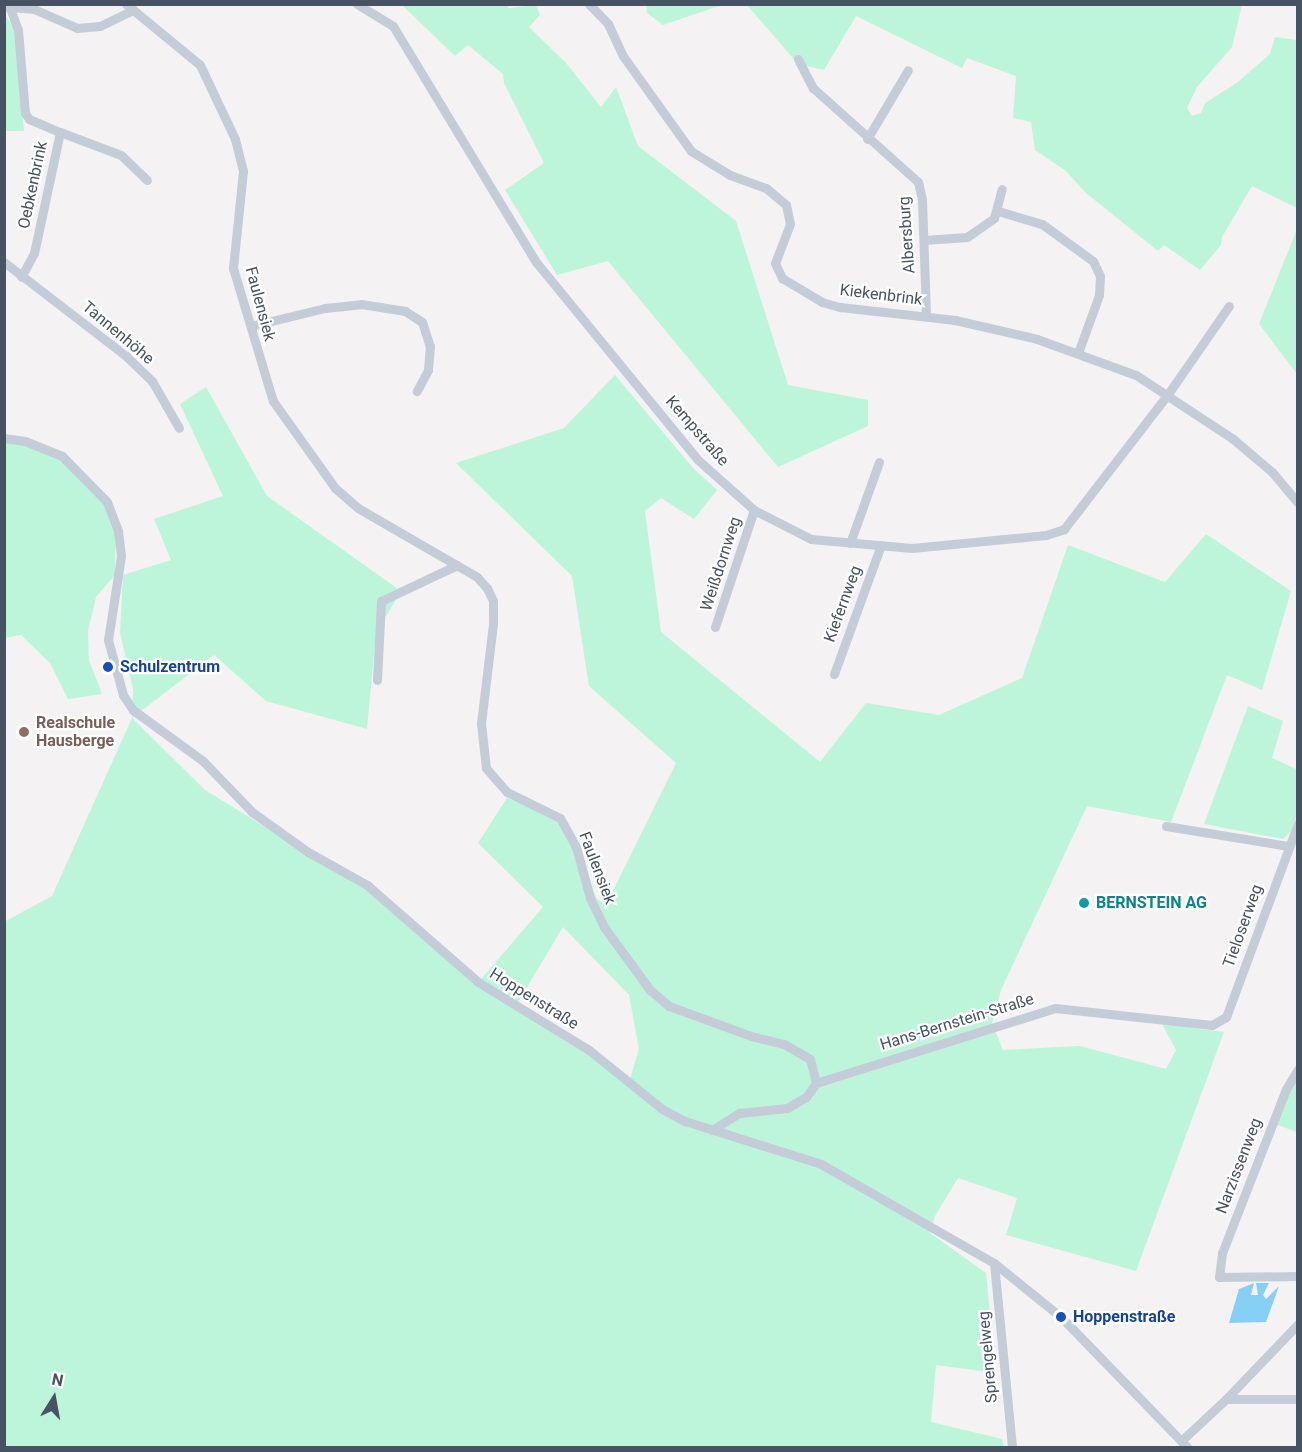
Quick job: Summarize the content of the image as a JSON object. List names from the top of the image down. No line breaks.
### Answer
{"streets":{"street":["Oebkenbrink","Albersburg","Kiekenbrink","Faulensiek","Tannenhöhe","Kempstraße","Weißdornweg","Kiefernweg","Tieloserweg","Hoppenstraße","Hans-Bernstein-Straße","Narzissenweg","Sprengelweg"]},"crossings":[["Oebkenbrink","Tannenhöhe"],["Albersburg","Kiekenbrink"],["Kiekenbrink","Kempstraße"],["Faulensiek","Hans-Bernstein-Straße"],["Kempstraße","Weißdornweg"],["Kempstraße","Kiefernweg"],["Tieloserweg","Hans-Bernstein-Straße"],["Hoppenstraße","Hans-Bernstein-Straße"],["Hoppenstraße","Sprengelweg"]],"places":["Schulzentrum","Realschule Hausberge","BERNSTEIN AG","Hoppenstraße"],"north":"top"}
